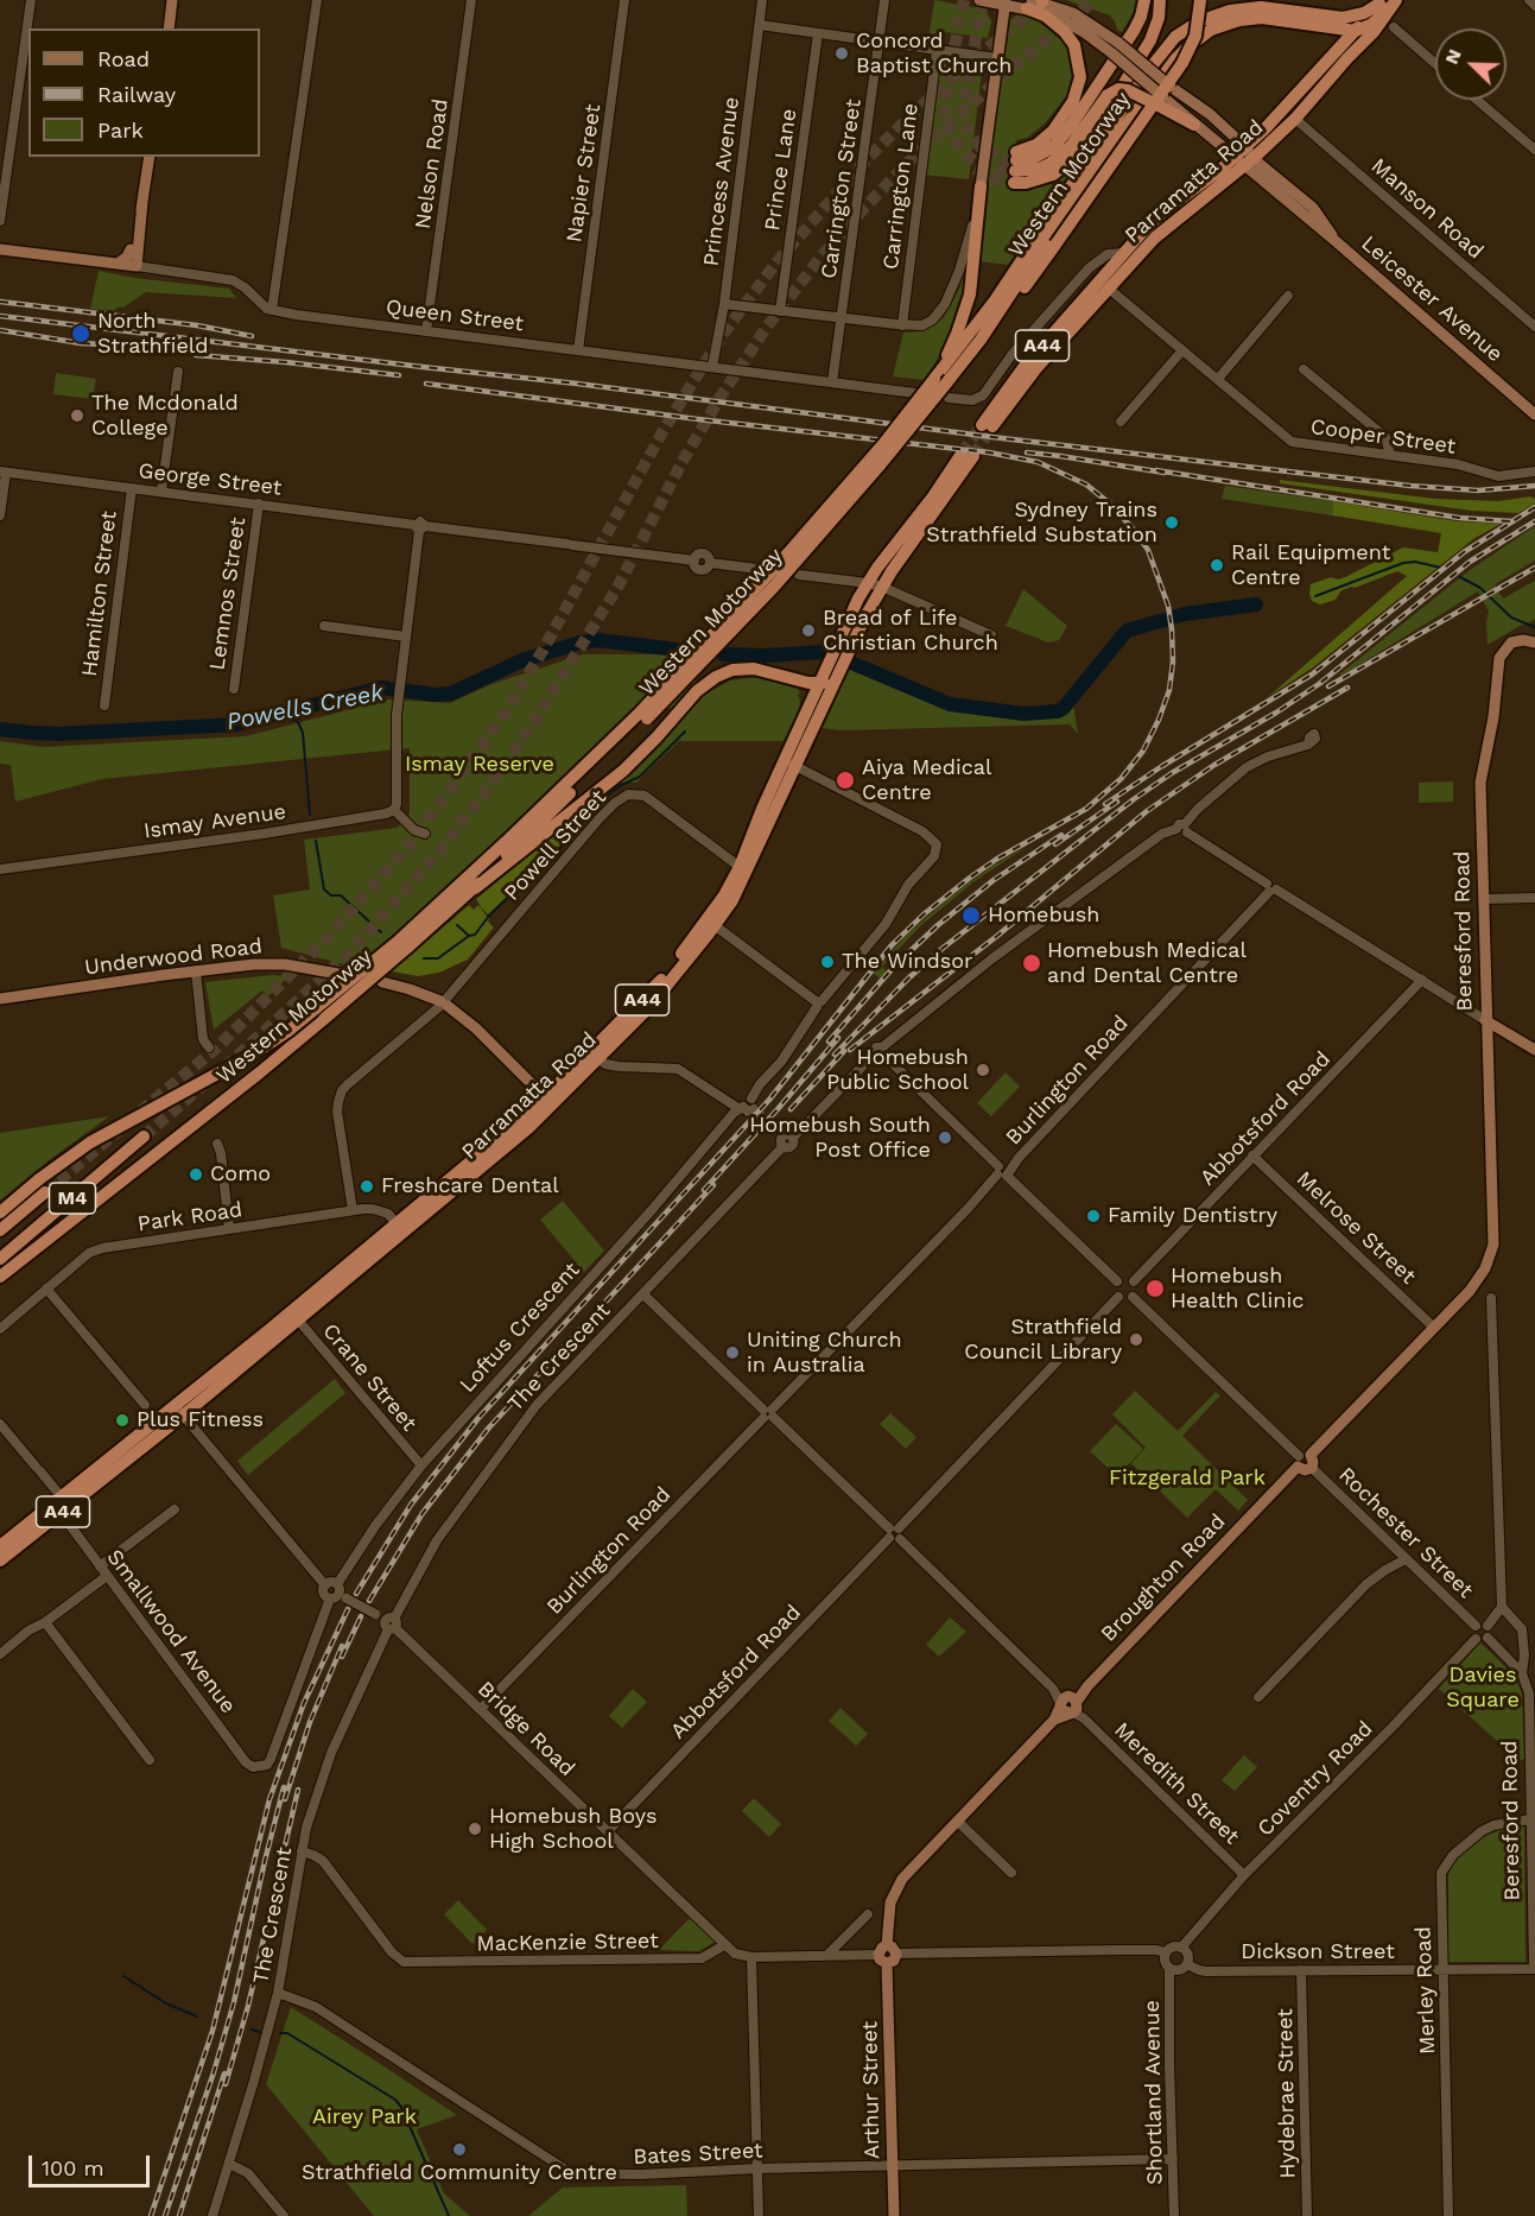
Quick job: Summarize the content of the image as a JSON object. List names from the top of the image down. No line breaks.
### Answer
{"streets":{"highway":["Western Motorway","Parramatta Road","A44","M4"],"main road":["Leicester Avenue","Queen Street","Beresford Road","Underwood Road","Broughton Road","Arthur Street"],"street":["Nelson Road","Prince Lane","Napier Street","Princess Avenue","Carrington Lane","Carrington Street","Manson Road","Cooper Street","George Street","Hamilton Street","Lemnos Street","Ismay Avenue","Powell Street","Burlington Road","Abbotsford Road","Park Road","Melrose Street","Loftus Crescent","The Crescent","Crane Street","Rochester Street","Smallwood Avenue","Bridge Road","Coventry Road","Meredith Street","MacKenzie Street","Dickson Street","Merley Road","Shortland Avenue","Hydebrae Street","Bates Street"]},"crossings":[["Nelson Road","Queen Street"],["Napier Street","Queen Street"],["Western Motorway","Parramatta Road"],["Western Motorway","Queen Street"],["Princess Avenue","Queen Street"],["Parramatta Road","Manson Road"],["Parramatta Road","Leicester Avenue"],["Parramatta Road","Cooper Street"],["Parramatta Road","Powell Street"],["Parramatta Road","Park Road"],["Parramatta Road","Crane Street"],["Parramatta Road","Smallwood Avenue"],["Carrington Street","Queen Street"],["George Street","Hamilton Street"],["George Street","Lemnos Street"],["Powell Street","Park Road"],["Beresford Road","Rochester Street"],["Beresford Road","Broughton Road"],["Beresford Road","Coventry Road"],["Beresford Road","Dickson Street"],["Beresford Road","Merley Road"],["Burlington Road","Bridge Road"],["Burlington Road","Meredith Street"],["Abbotsford Road","Melrose Street"],["Abbotsford Road","Rochester Street"],["Abbotsford Road","Bridge Road"],["Abbotsford Road","Meredith Street"],["Melrose Street","Broughton Road"],["Loftus Crescent","Crane Street"],["Loftus Crescent","Smallwood Avenue"],["Loftus Crescent","Bridge Road"],["The Crescent","Bridge Road"],["The Crescent","Meredith Street"],["The Crescent","MacKenzie Street"],["The Crescent","Bates Street"],["Rochester Street","Broughton Road"],["Rochester Street","Coventry Road"],["Broughton Road","Meredith Street"],["Broughton Road","Arthur Street"],["Bridge Road","MacKenzie Street"],["Coventry Road","Meredith Street"],["Coventry Road","Dickson Street"],["Coventry Road","Shortland Avenue"],["Dickson Street","Merley Road"],["Dickson Street","Shortland Avenue"],["Dickson Street","Hydebrae Street"],["Arthur Street","Bates Street"],["Shortland Avenue","Bates Street"]],"water":["Powells Creek"],"parks":["Ismay Reserve","Fitzgerald Park","Davies Square","Airey Park"],"places":["Concord Baptist Church","North Strathfield","The Mcdonald College","Sydney Trains Strathfield Substation","Rail Equipment Centre","Bread of Life Christian Church","Aiya Medical Centre","Homebush","The Windsor","Homebush Medical and Dental Centre","Homebush Public School","Homebush South Post Office","Como","Freshcare Dental","Family Dentistry","Homebush Health Clinic","Strathfield Council Library","Uniting Church in Australia","Plus Fitness","Homebush Boys High School","Strathfield Community Centre"],"legend":["Road","Railway","Park"],"scale_bar":"100 m","north":"top left"}
